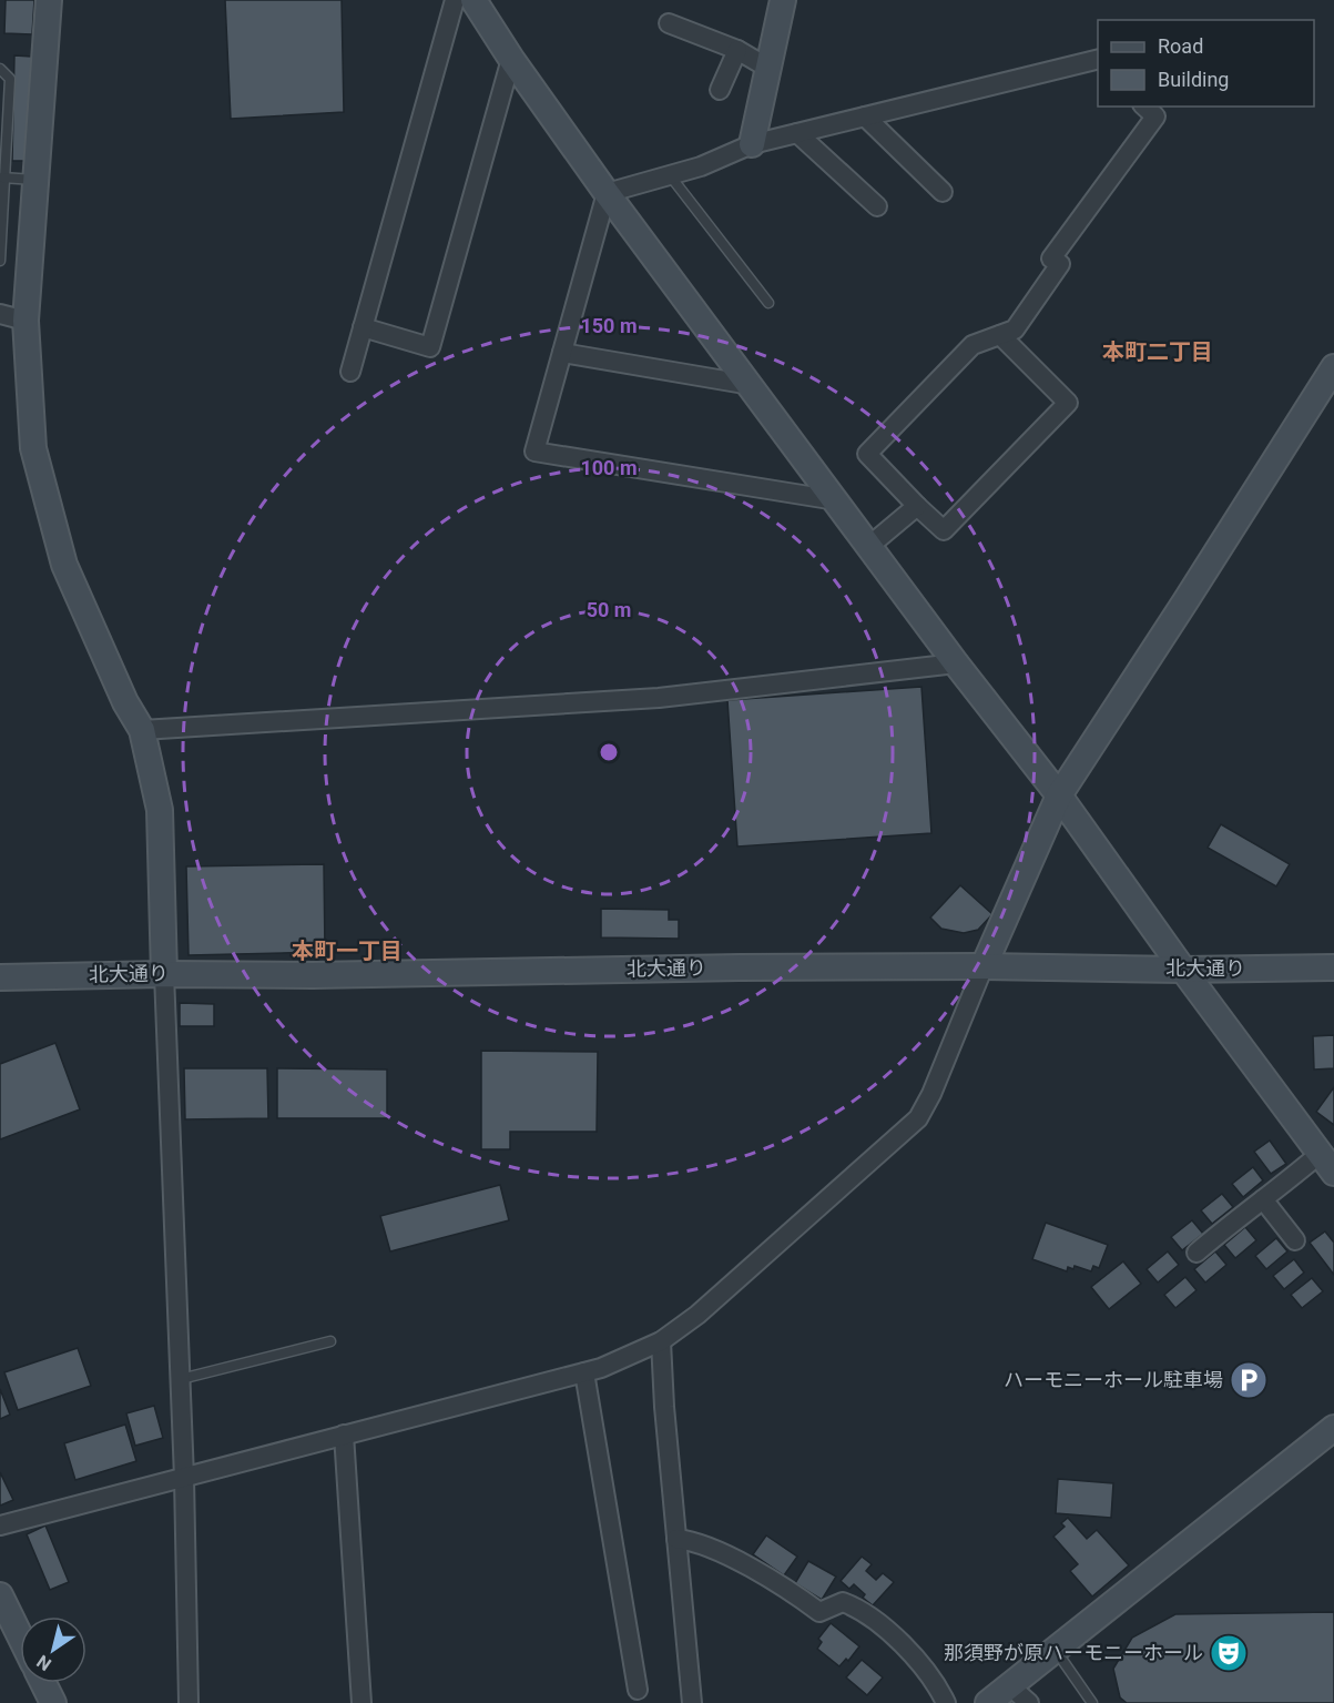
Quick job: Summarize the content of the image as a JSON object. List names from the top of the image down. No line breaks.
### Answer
{"streets":{"street":["北大通り"]},"districts":["本町二丁目","本町一丁目"],"places":{"parking":["ハーモニーホール駐車場"],"theatre":["那須野が原ハーモニーホール"]},"legend":["Road","Building"],"north":"bottom left","rings":["150 m","100 m","50 m"]}
